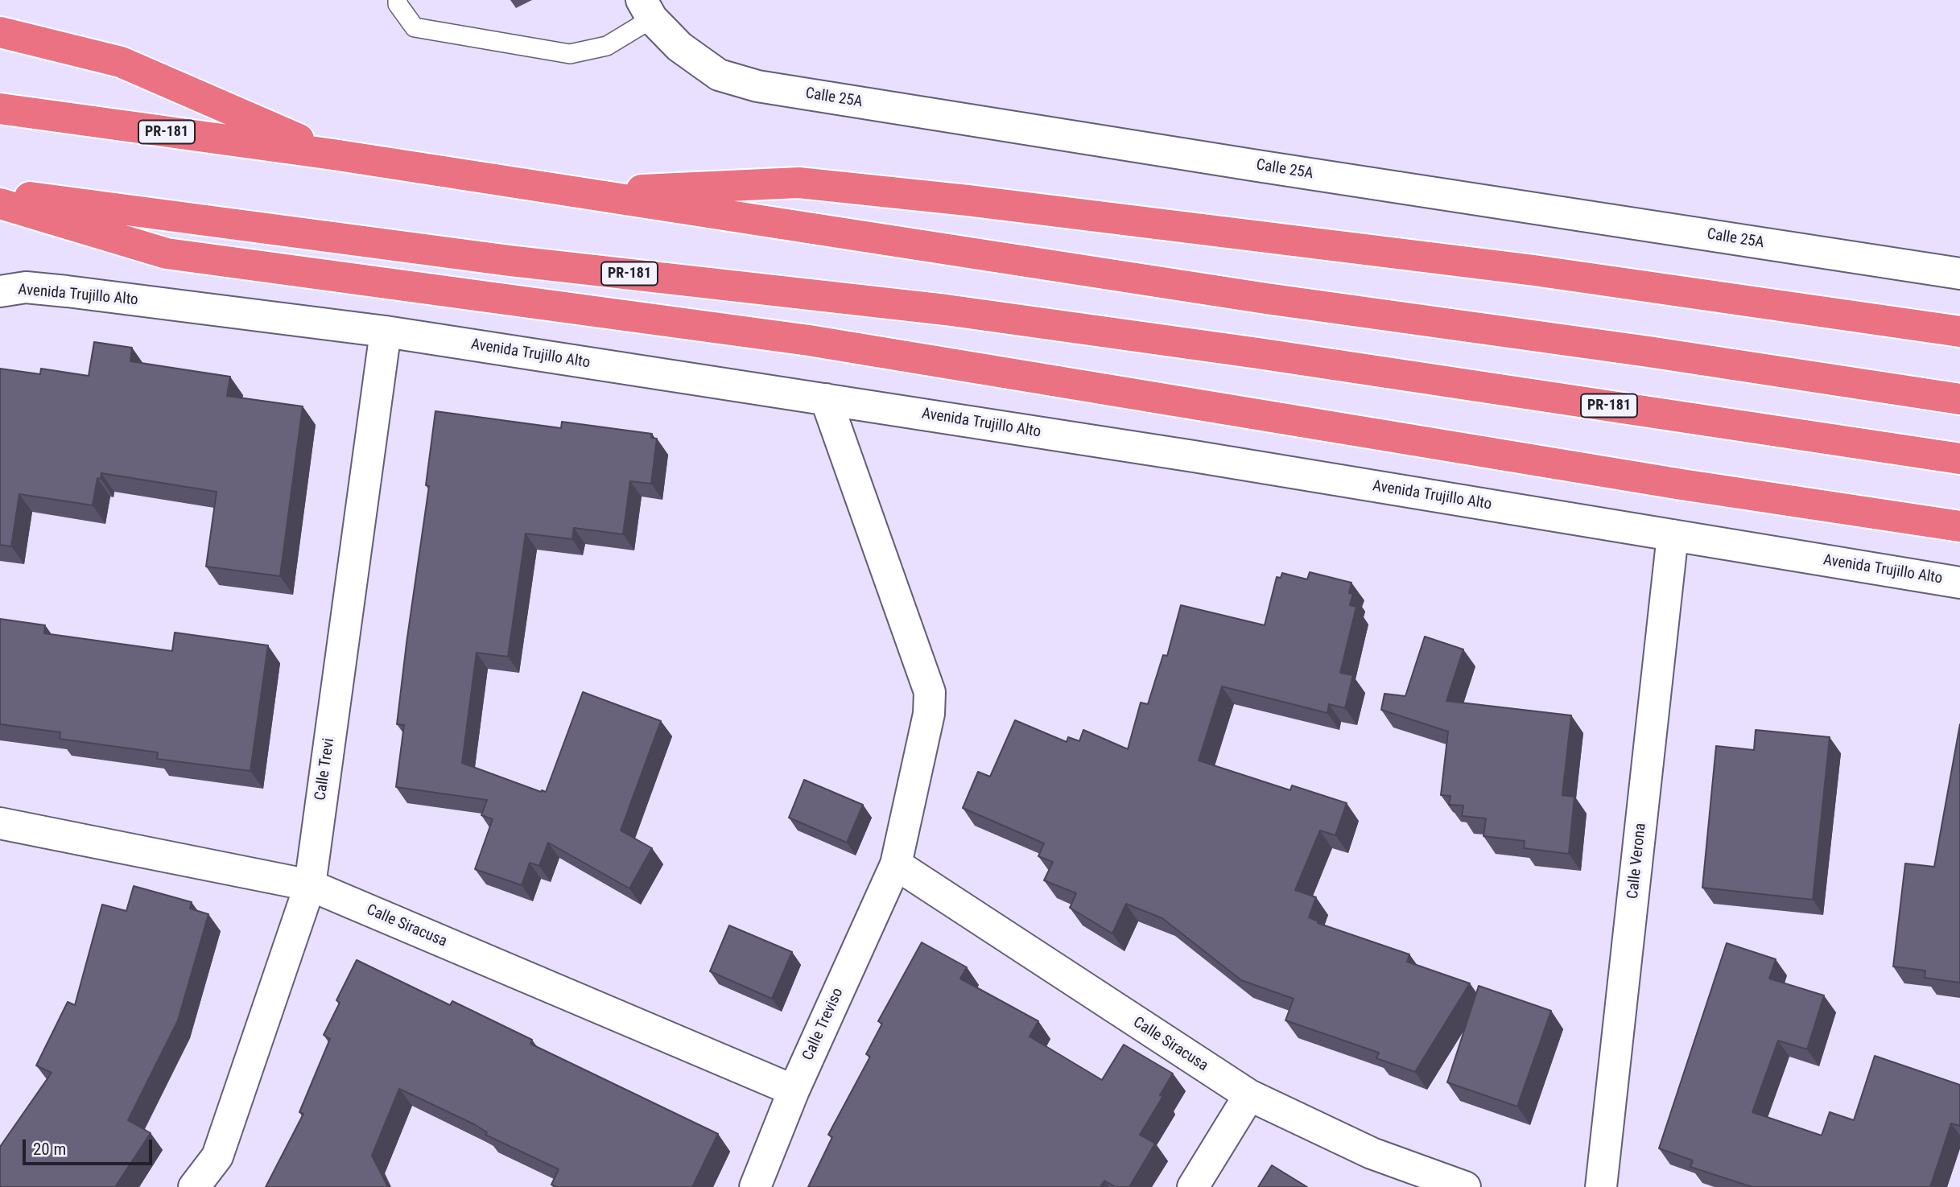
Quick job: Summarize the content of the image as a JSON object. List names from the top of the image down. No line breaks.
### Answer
{"streets":{"highway":["PR-181"],"street":["Calle 25A","Avenida Trujillo Alto","Calle Trevi","Calle Verona","Calle Siracusa","Calle Treviso"]},"crossings":[["Avenida Trujillo Alto","Calle Trevi"],["Avenida Trujillo Alto","Calle Verona"],["Avenida Trujillo Alto","Calle Treviso"],["Calle Trevi","Calle Siracusa"],["Calle Siracusa","Calle Treviso"]],"scale_bar":"20 m"}
